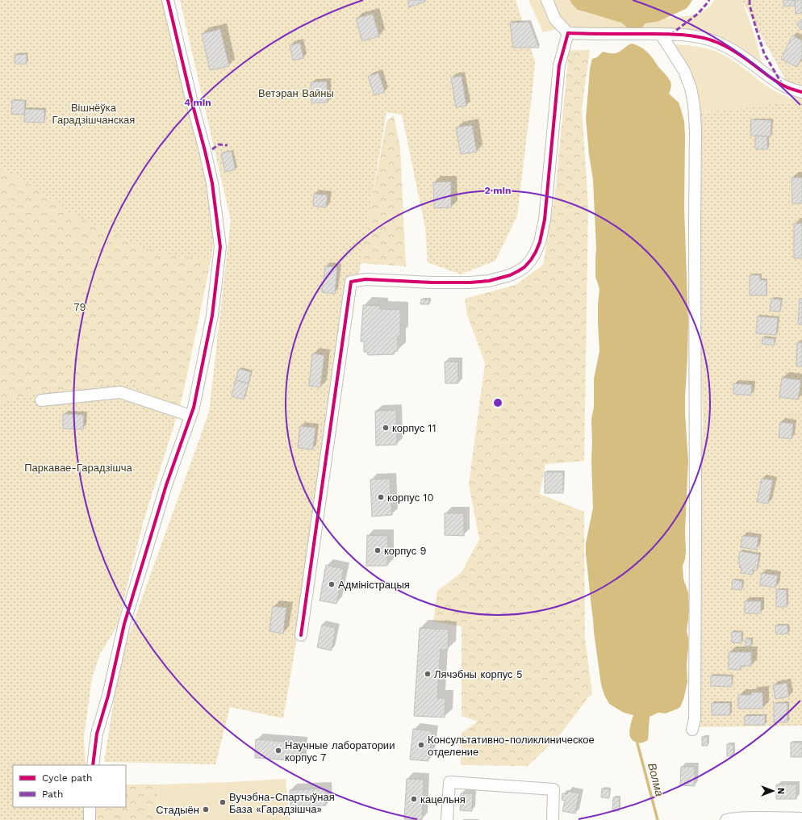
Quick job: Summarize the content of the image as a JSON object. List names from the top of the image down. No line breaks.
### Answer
{"water":["Волма"],"parks":["Ветэран Вайны","Вішнёўка Гарадзішчанская","79","Паркавае-Гарадзішча"],"places":["корпус 11","корпус 10","корпус 9","Адміністрацыя","Лячэбны корпус 5","Консультативно-поликлиническое отделение","Научные лаборатории корпус 7","кацельня","Вучэбна-Спартыўная База «Гарадзішча»","Стадыён"],"legend":["Cycle path","Path"],"north":"right","rings":["4 min","2 min"]}
